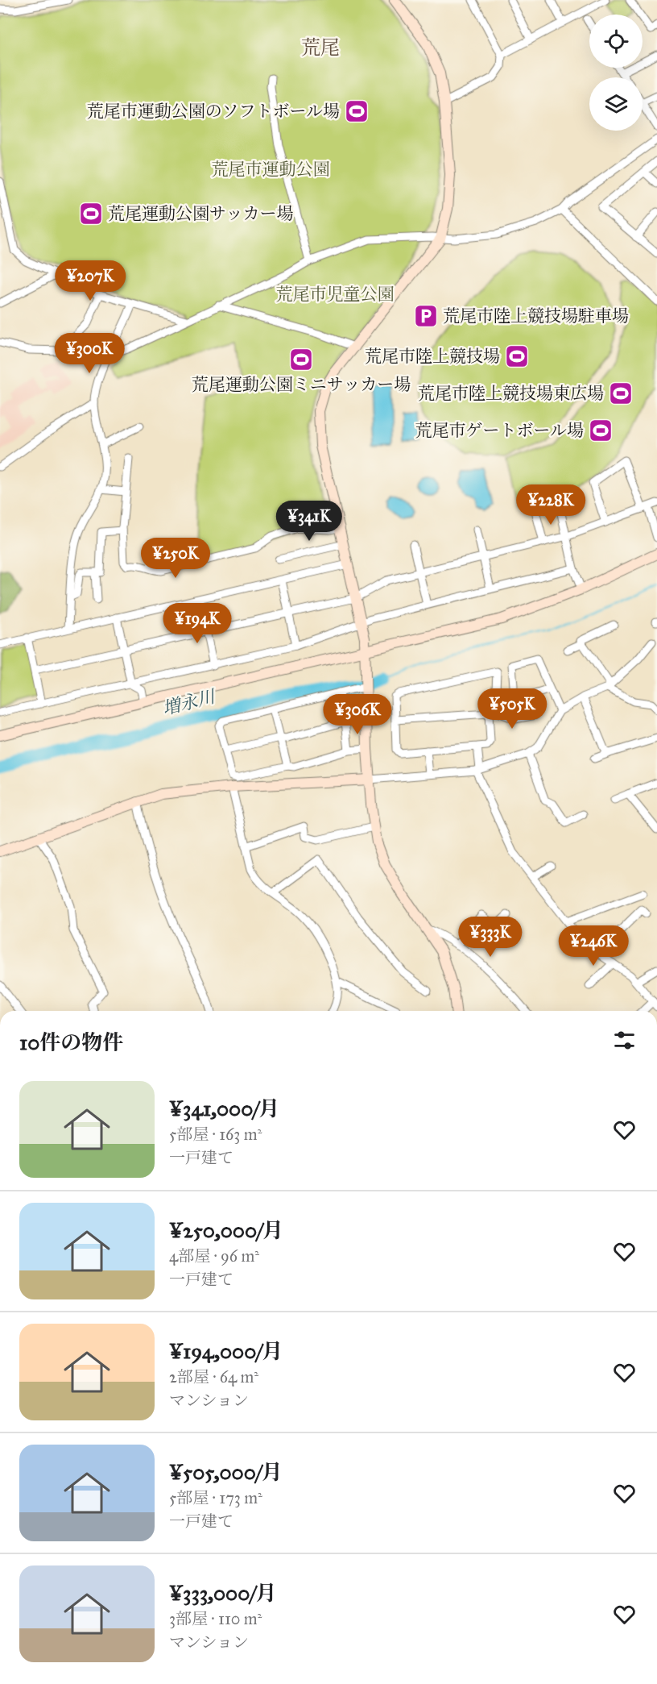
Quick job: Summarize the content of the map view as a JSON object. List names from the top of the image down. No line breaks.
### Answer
{"districts":["荒尾"],"water":["増永川"],"parks":["荒尾市運動公園","荒尾市児童公園"],"places":{"sports":["荒尾市運動公園のソフトボール場","荒尾運動公園サッカー場","荒尾市陸上競技場","荒尾運動公園ミニサッカー場","荒尾市陸上競技場東広場","荒尾市ゲートボール場"],"parking":["荒尾市陸上競技場駐車場"]},"page":{"price":["¥207K","¥300K","¥228K","¥341K","¥250K","¥194K","¥505K","¥306K","¥333K","¥246K"],"heading":"10件の物件","list":[{"name":"¥341,000/月","note":"5部屋 · 163 m² · 一戸建て"},{"name":"¥250,000/月","note":"4部屋 · 96 m² · 一戸建て"},{"name":"¥194,000/月","note":"2部屋 · 64 m² · マンション"},{"name":"¥505,000/月","note":"5部屋 · 173 m² · 一戸建て"},{"name":"¥333,000/月","note":"3部屋 · 110 m² · マンション"}]}}
